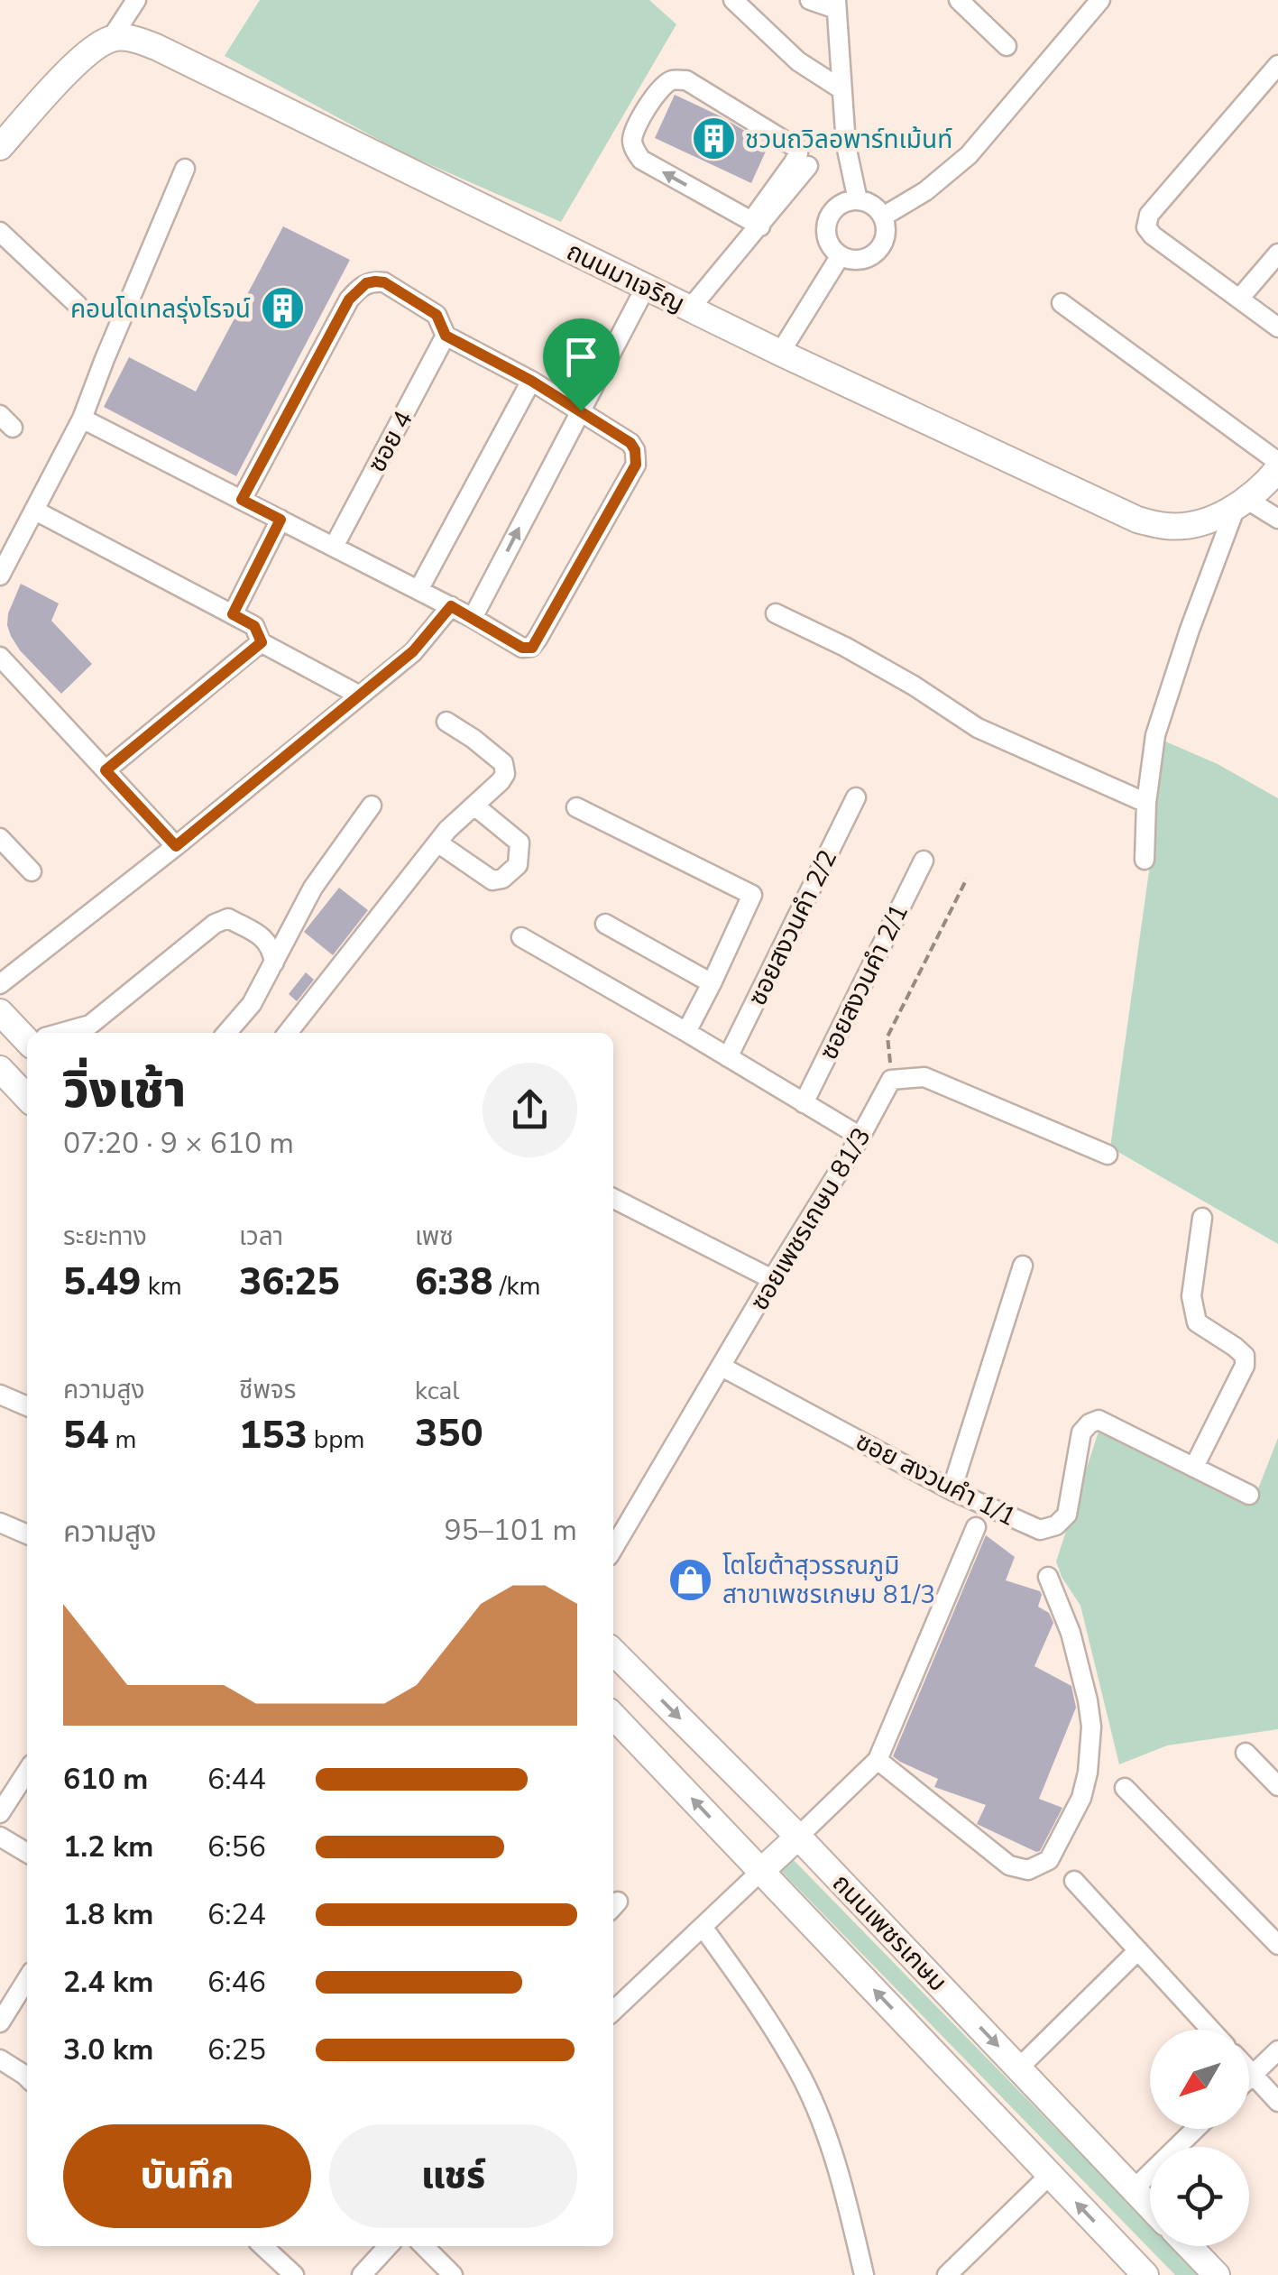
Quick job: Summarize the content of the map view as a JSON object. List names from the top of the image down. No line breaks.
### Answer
{"streets":{"main road":["ถนนมาเจริญ","ถนนเพชรเกษม"],"street":["ซอย 4","ซอยสงวนคำ 2/2","ซอยสงวนคำ 2/1","ซอยเพชรเกษม 81/3","ซอย สงวนคำ 1/1"]},"crossings":[["ซอยเพชรเกษม 81/3","ซอย สงวนคำ 1/1"]],"places":{"building":["ชวนถวิลอพาร์ทเม้นท์","คอนโดเทลรุ่งโรจน์"],"shop":["โตโยต้าสุวรรณภูมิ สาขาเพชรเกษม 81/3"]},"north":"bottom left","page":{"heading":["วิ่งเช้า","07:20 · 9 × 610 m"],"stats":[["ระยะทาง","5.49 km"],["เวลา","36:25"],["เพซ","6:38 /km"],["ความสูง","54 m"],["ชีพจร","153 bpm"],["kcal","350"]],"chart":["ความสูง","95–101 m"],"list":[{"name":"610 m","note":"6:44"},{"name":"1.2 km","note":"6:56"},{"name":"1.8 km","note":"6:24"},{"name":"2.4 km","note":"6:46"},{"name":"3.0 km","note":"6:25"}],"buttons":["บันทึก","แชร์"]}}
